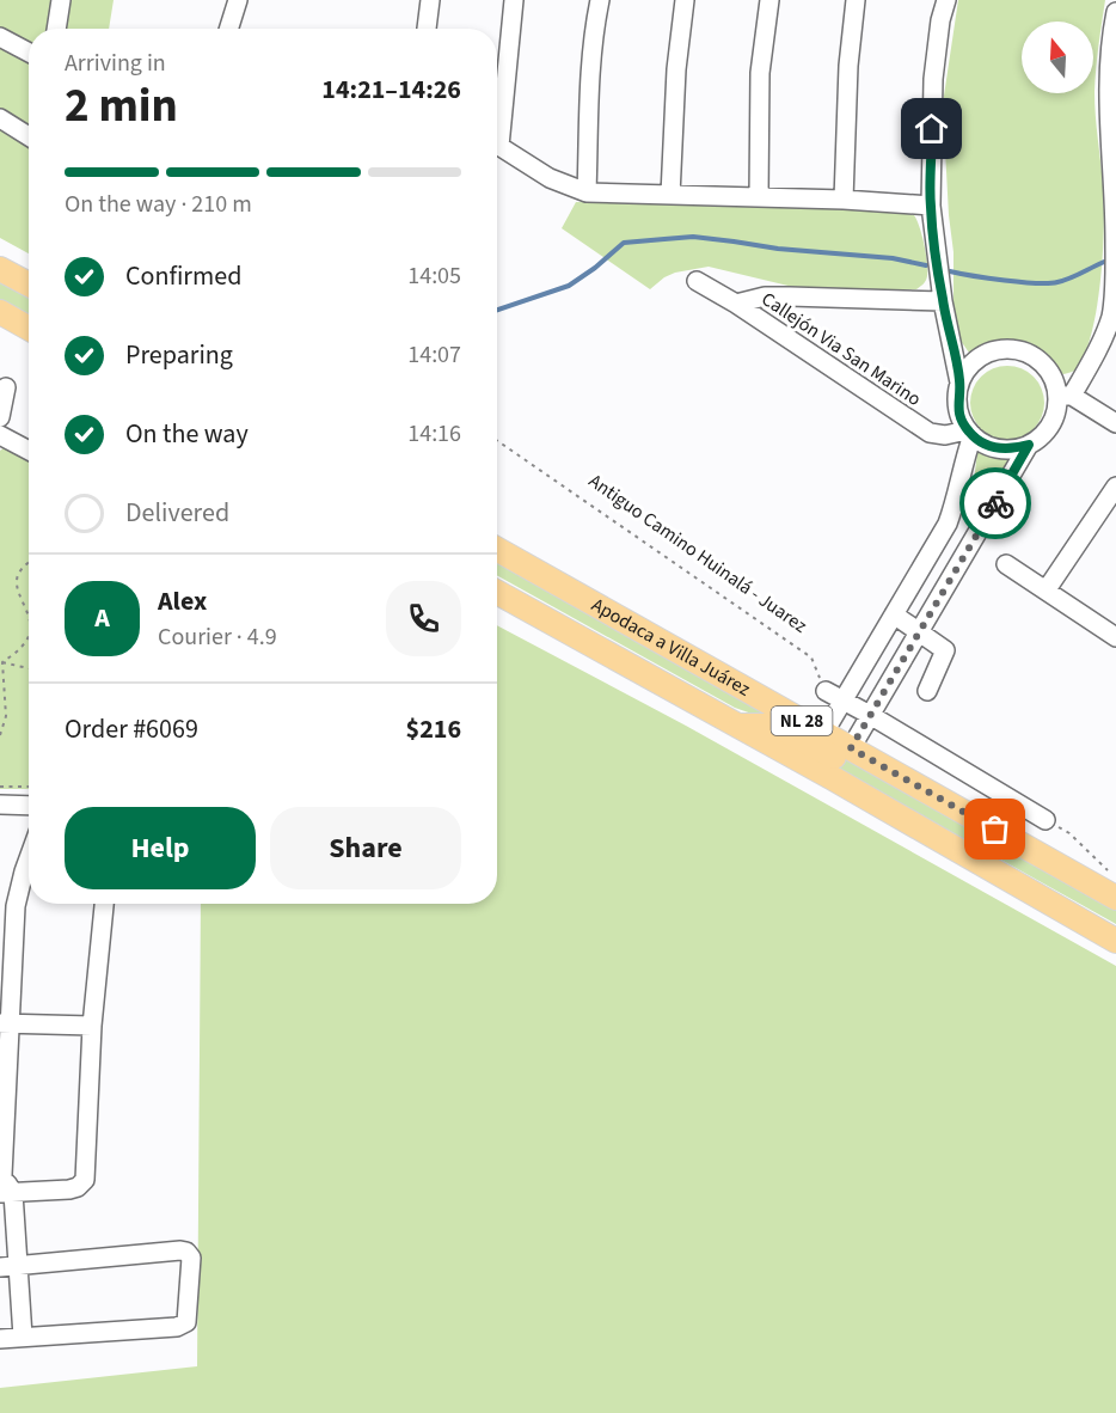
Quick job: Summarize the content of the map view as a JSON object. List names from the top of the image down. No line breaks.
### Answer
{"streets":{"main road":["Apodaca a Villa Juárez","NL 28"],"street":["Callejón Via San Marino"],"path":["Antiguo Camino Huinalá - Juarez"]},"north":"top","page":{"heading":["2 min","Arriving in","14:21–14:26"],"panel":["Alex","Courier · 4.9","Order #6069","$216"],"bar":"On the way · 210 m","list":[["Confirmed","14:05"],["Preparing","14:07"],["On the way","14:16"],"Delivered"],"round":"A","buttons":["Help","Share"]}}
